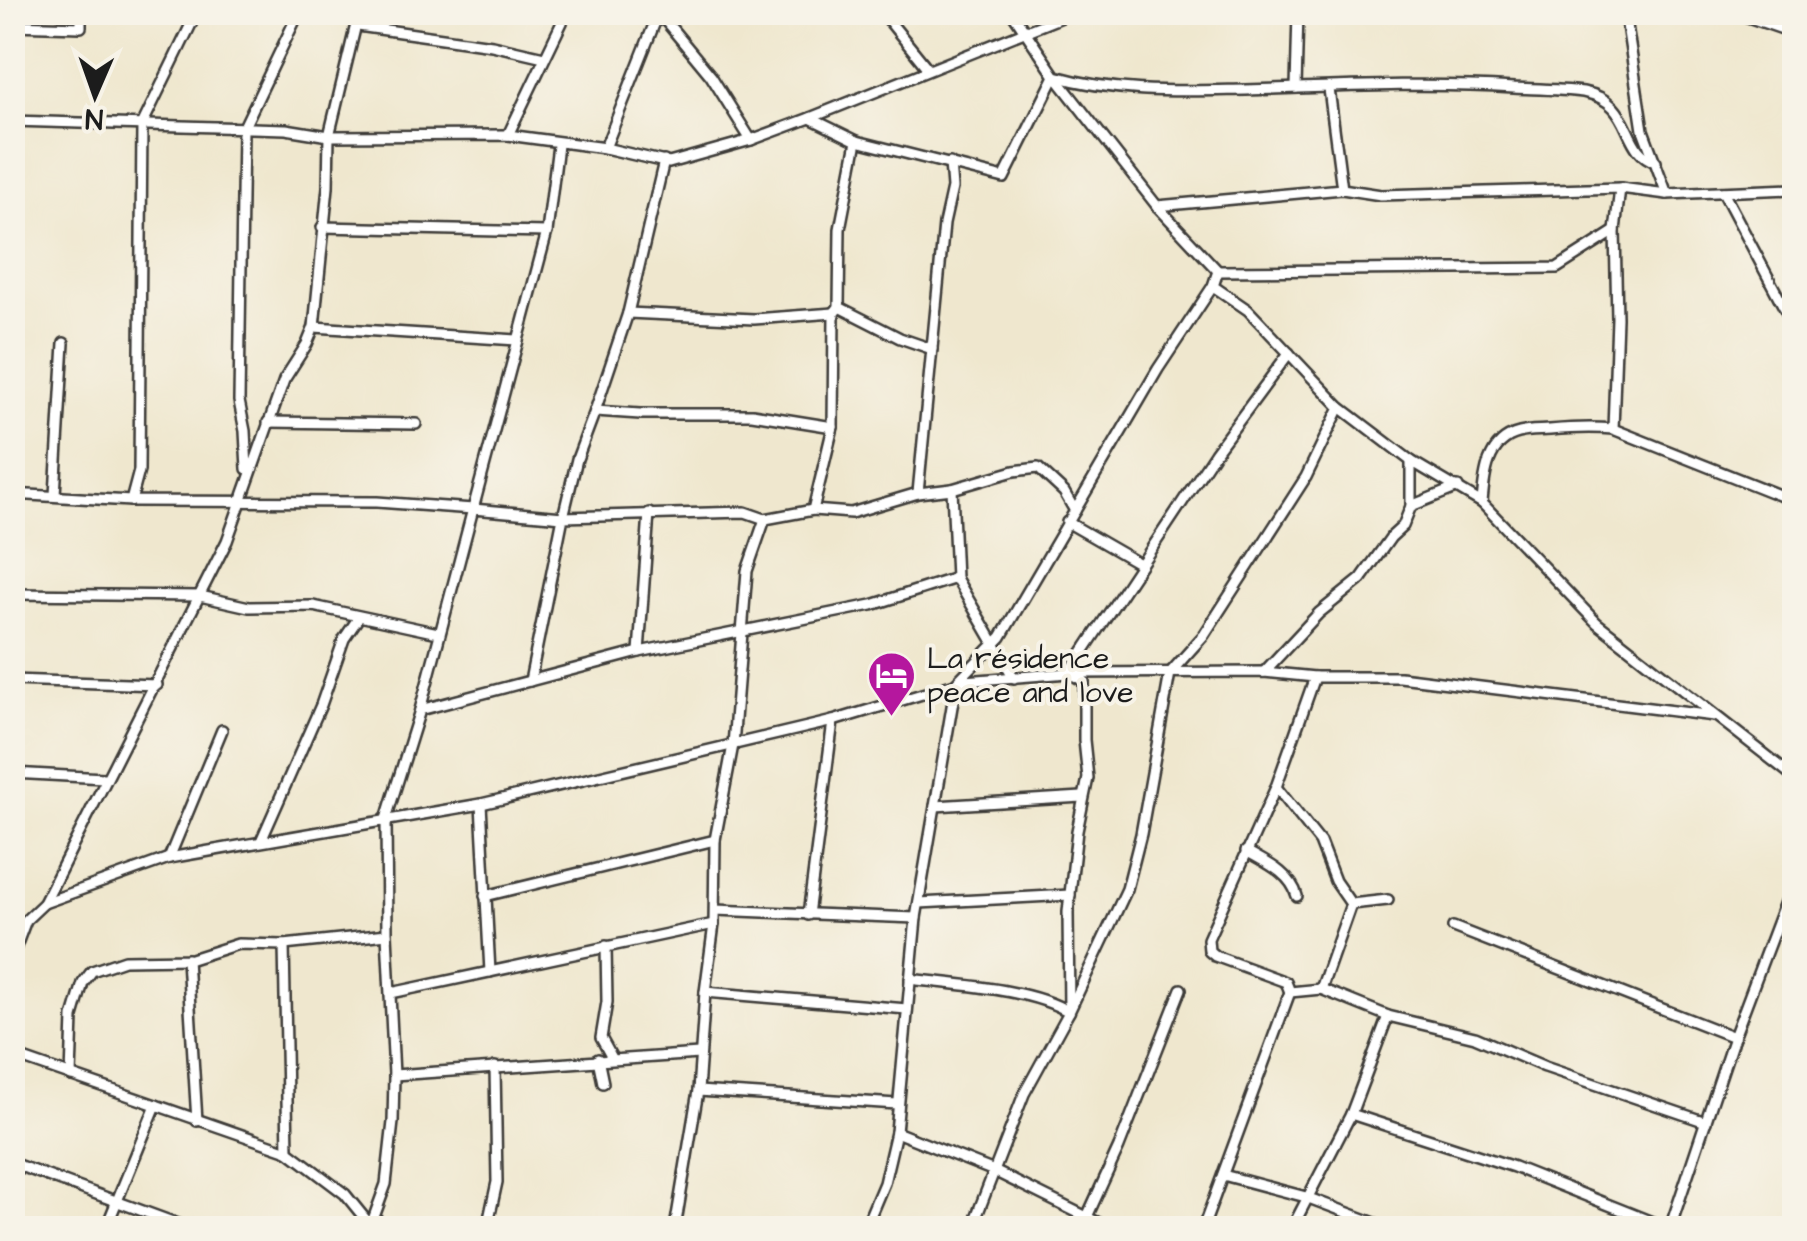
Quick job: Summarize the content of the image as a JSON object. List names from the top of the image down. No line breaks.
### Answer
{"places":{"hotel":["La résidence peace and love"]},"north":"bottom"}
